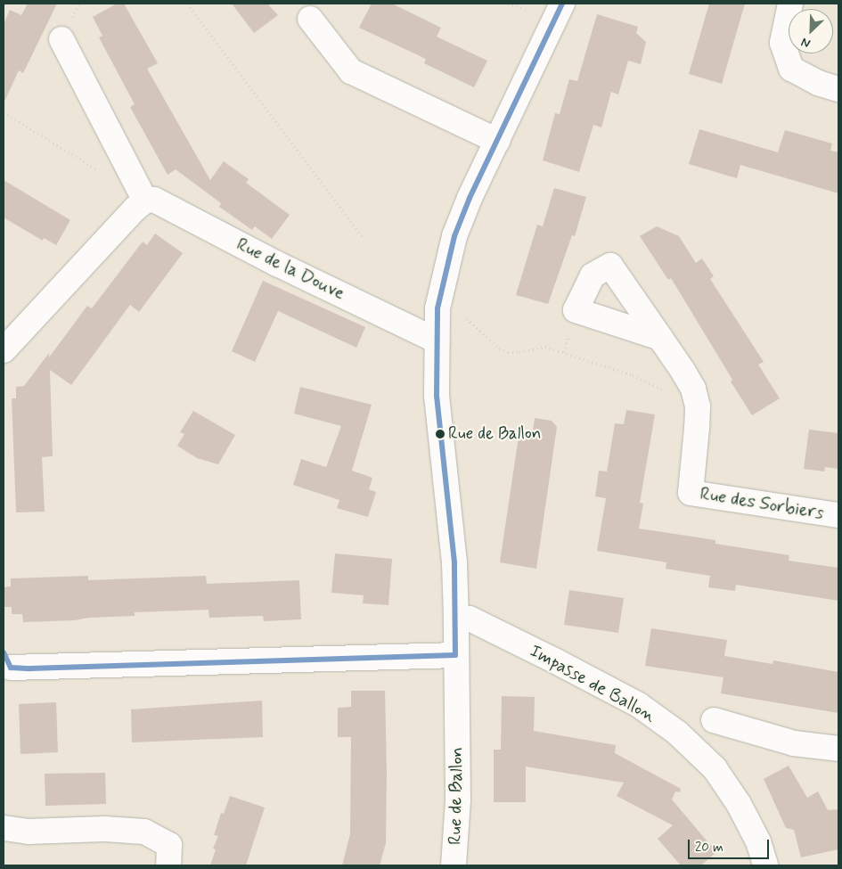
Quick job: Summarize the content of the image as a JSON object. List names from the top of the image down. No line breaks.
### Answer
{"streets":{"street":["Rue de la Douve","Rue des Sorbiers","Impasse de Ballon","Rue de Ballon"]},"crossings":[["Rue de la Douve","Rue de Ballon"],["Impasse de Ballon","Rue de Ballon"]],"places":["Rue de Ballon"],"scale_bar":"20 m","north":"bottom left"}
